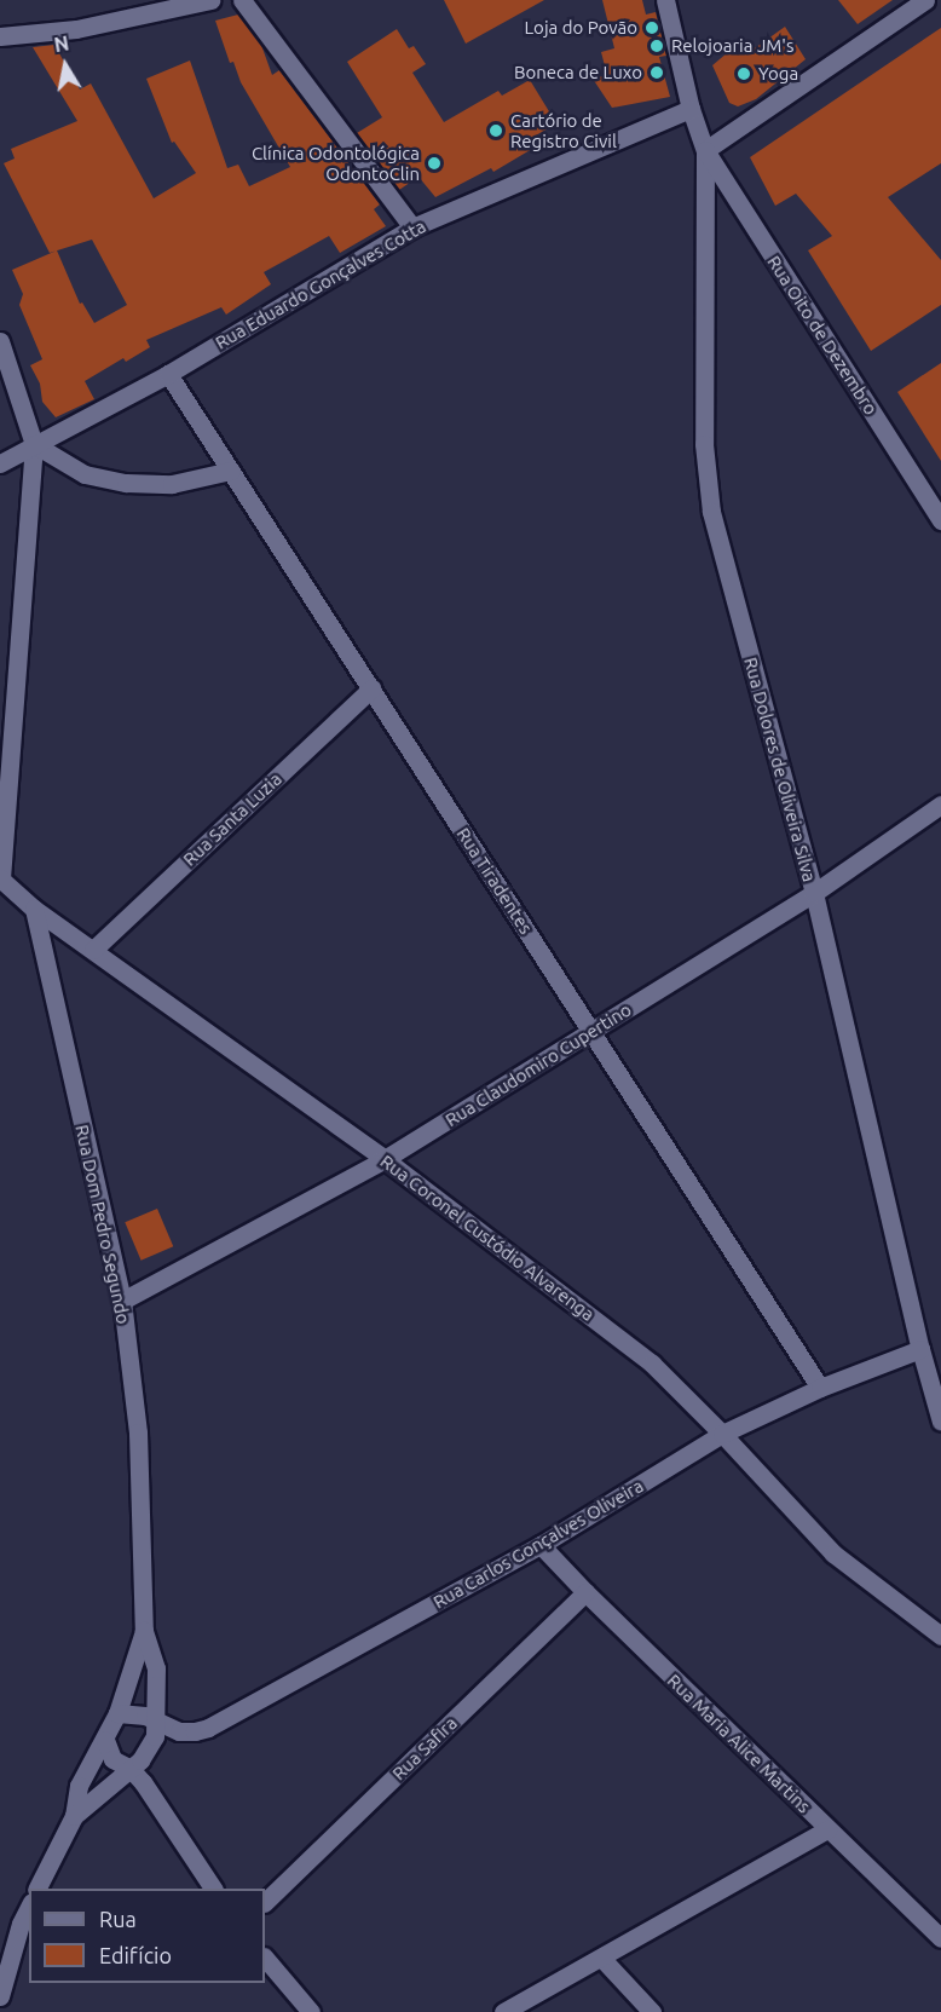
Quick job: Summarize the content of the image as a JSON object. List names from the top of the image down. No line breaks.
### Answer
{"streets":{"street":["Rua Eduardo Gonçalves Cotta","Rua Oito de Dezembro","Rua Dolores de Oliveira Silva","Rua Santa Luzia","Rua Tiradentes","Rua Claudomiro Cupertino","Rua Dom Pedro Segundo","Rua Coronel Custódio Alvarenga","Rua Carlos Gonçalves Oliveira","Rua Maria Alice Martins","Rua Safira"]},"crossings":[["Rua Eduardo Gonçalves Cotta","Rua Dolores de Oliveira Silva"],["Rua Eduardo Gonçalves Cotta","Rua Tiradentes"],["Rua Oito de Dezembro","Rua Dolores de Oliveira Silva"],["Rua Dolores de Oliveira Silva","Rua Claudomiro Cupertino"],["Rua Dolores de Oliveira Silva","Rua Carlos Gonçalves Oliveira"],["Rua Santa Luzia","Rua Tiradentes"],["Rua Santa Luzia","Rua Coronel Custódio Alvarenga"],["Rua Tiradentes","Rua Claudomiro Cupertino"],["Rua Tiradentes","Rua Carlos Gonçalves Oliveira"],["Rua Claudomiro Cupertino","Rua Dom Pedro Segundo"],["Rua Claudomiro Cupertino","Rua Coronel Custódio Alvarenga"],["Rua Dom Pedro Segundo","Rua Coronel Custódio Alvarenga"],["Rua Dom Pedro Segundo","Rua Carlos Gonçalves Oliveira"],["Rua Coronel Custódio Alvarenga","Rua Carlos Gonçalves Oliveira"],["Rua Carlos Gonçalves Oliveira","Rua Maria Alice Martins"],["Rua Maria Alice Martins","Rua Safira"]],"places":["Loja do Povão","Relojoaria JM's","Boneca de Luxo","Yoga","Cartório de Registro Civil","Clínica Odontológica OdontoClin"],"legend":["Rua","Edifício"],"north":"top"}
